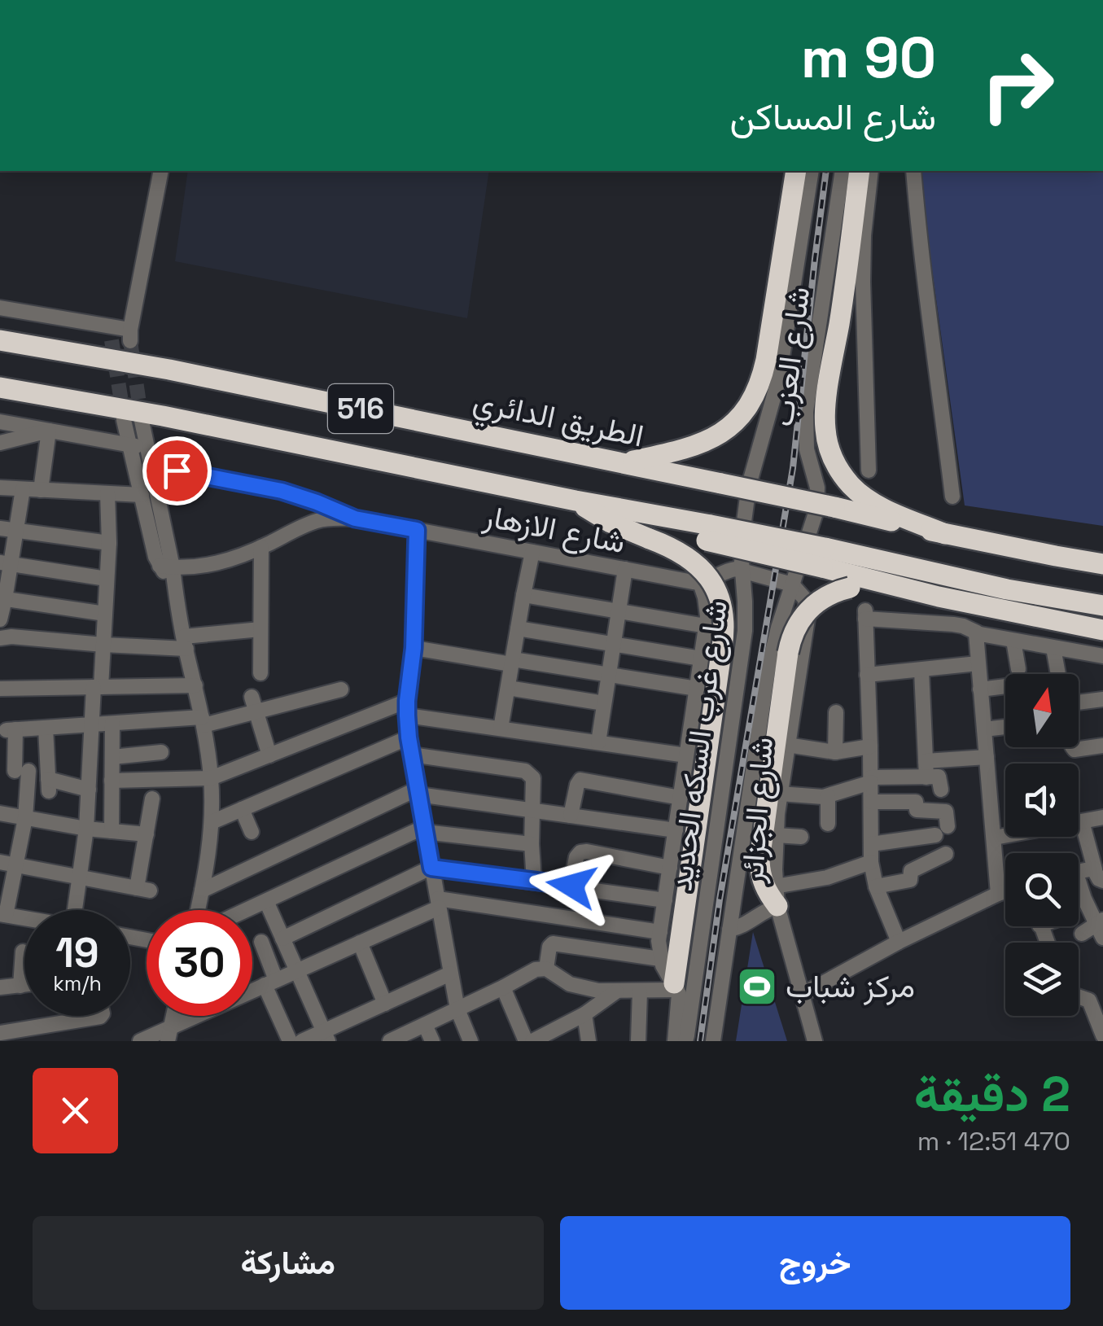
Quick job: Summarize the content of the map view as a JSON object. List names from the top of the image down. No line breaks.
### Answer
{"streets":{"highway":["516","الطريق الدائري"],"street":["شارع العزب","شارع الازهار","شارع غرب السكه الحديد","شارع الجزائر"]},"crossings":[["شارع العزب","شارع الجزائر"],["شارع الازهار","شارع غرب السكه الحديد"]],"places":{"sports":["مركز شباب"]},"north":"top","page":{"turn":["90 m","شارع المساكن"],"speed":"19 km/h","limit":"30","heading":["2 دقيقة","470 m · 12:51"],"buttons":["خروج","مشاركة"]}}
